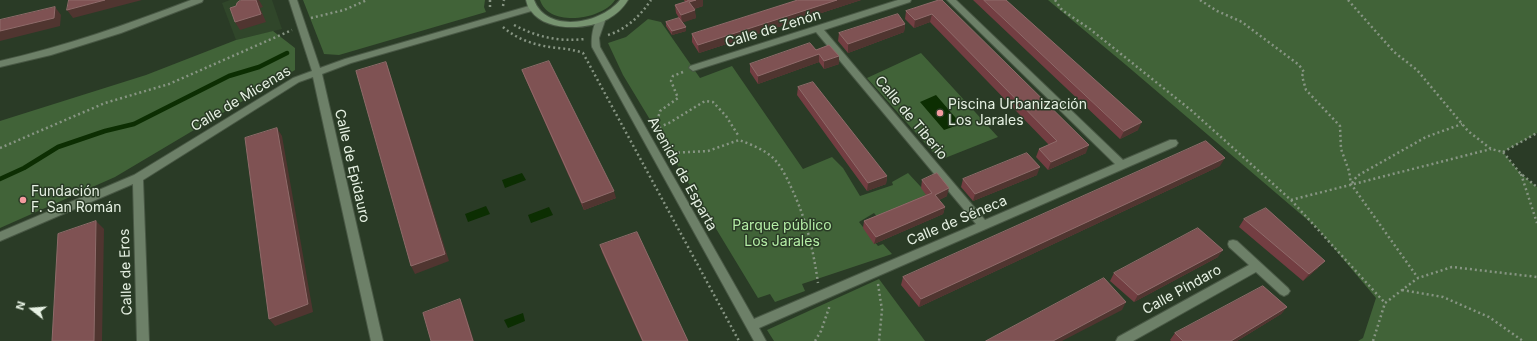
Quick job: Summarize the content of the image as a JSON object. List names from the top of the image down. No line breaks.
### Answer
{"streets":{"street":["Calle de Zenón","Calle de Micenas","Calle de Tiberio","Calle de Epidauro","Avenida de Esparta","Calle de Séneca","Calle de Eros","Calle Píndaro"]},"crossings":[["Calle de Zenón","Calle de Tiberio"],["Calle de Micenas","Calle de Epidauro"],["Calle de Micenas","Calle de Eros"],["Calle de Tiberio","Calle de Séneca"],["Avenida de Esparta","Calle de Séneca"]],"parks":["Parque público Los Jarales"],"places":["Piscina Urbanización Los Jarales","Fundación F. San Román"],"north":"left"}
